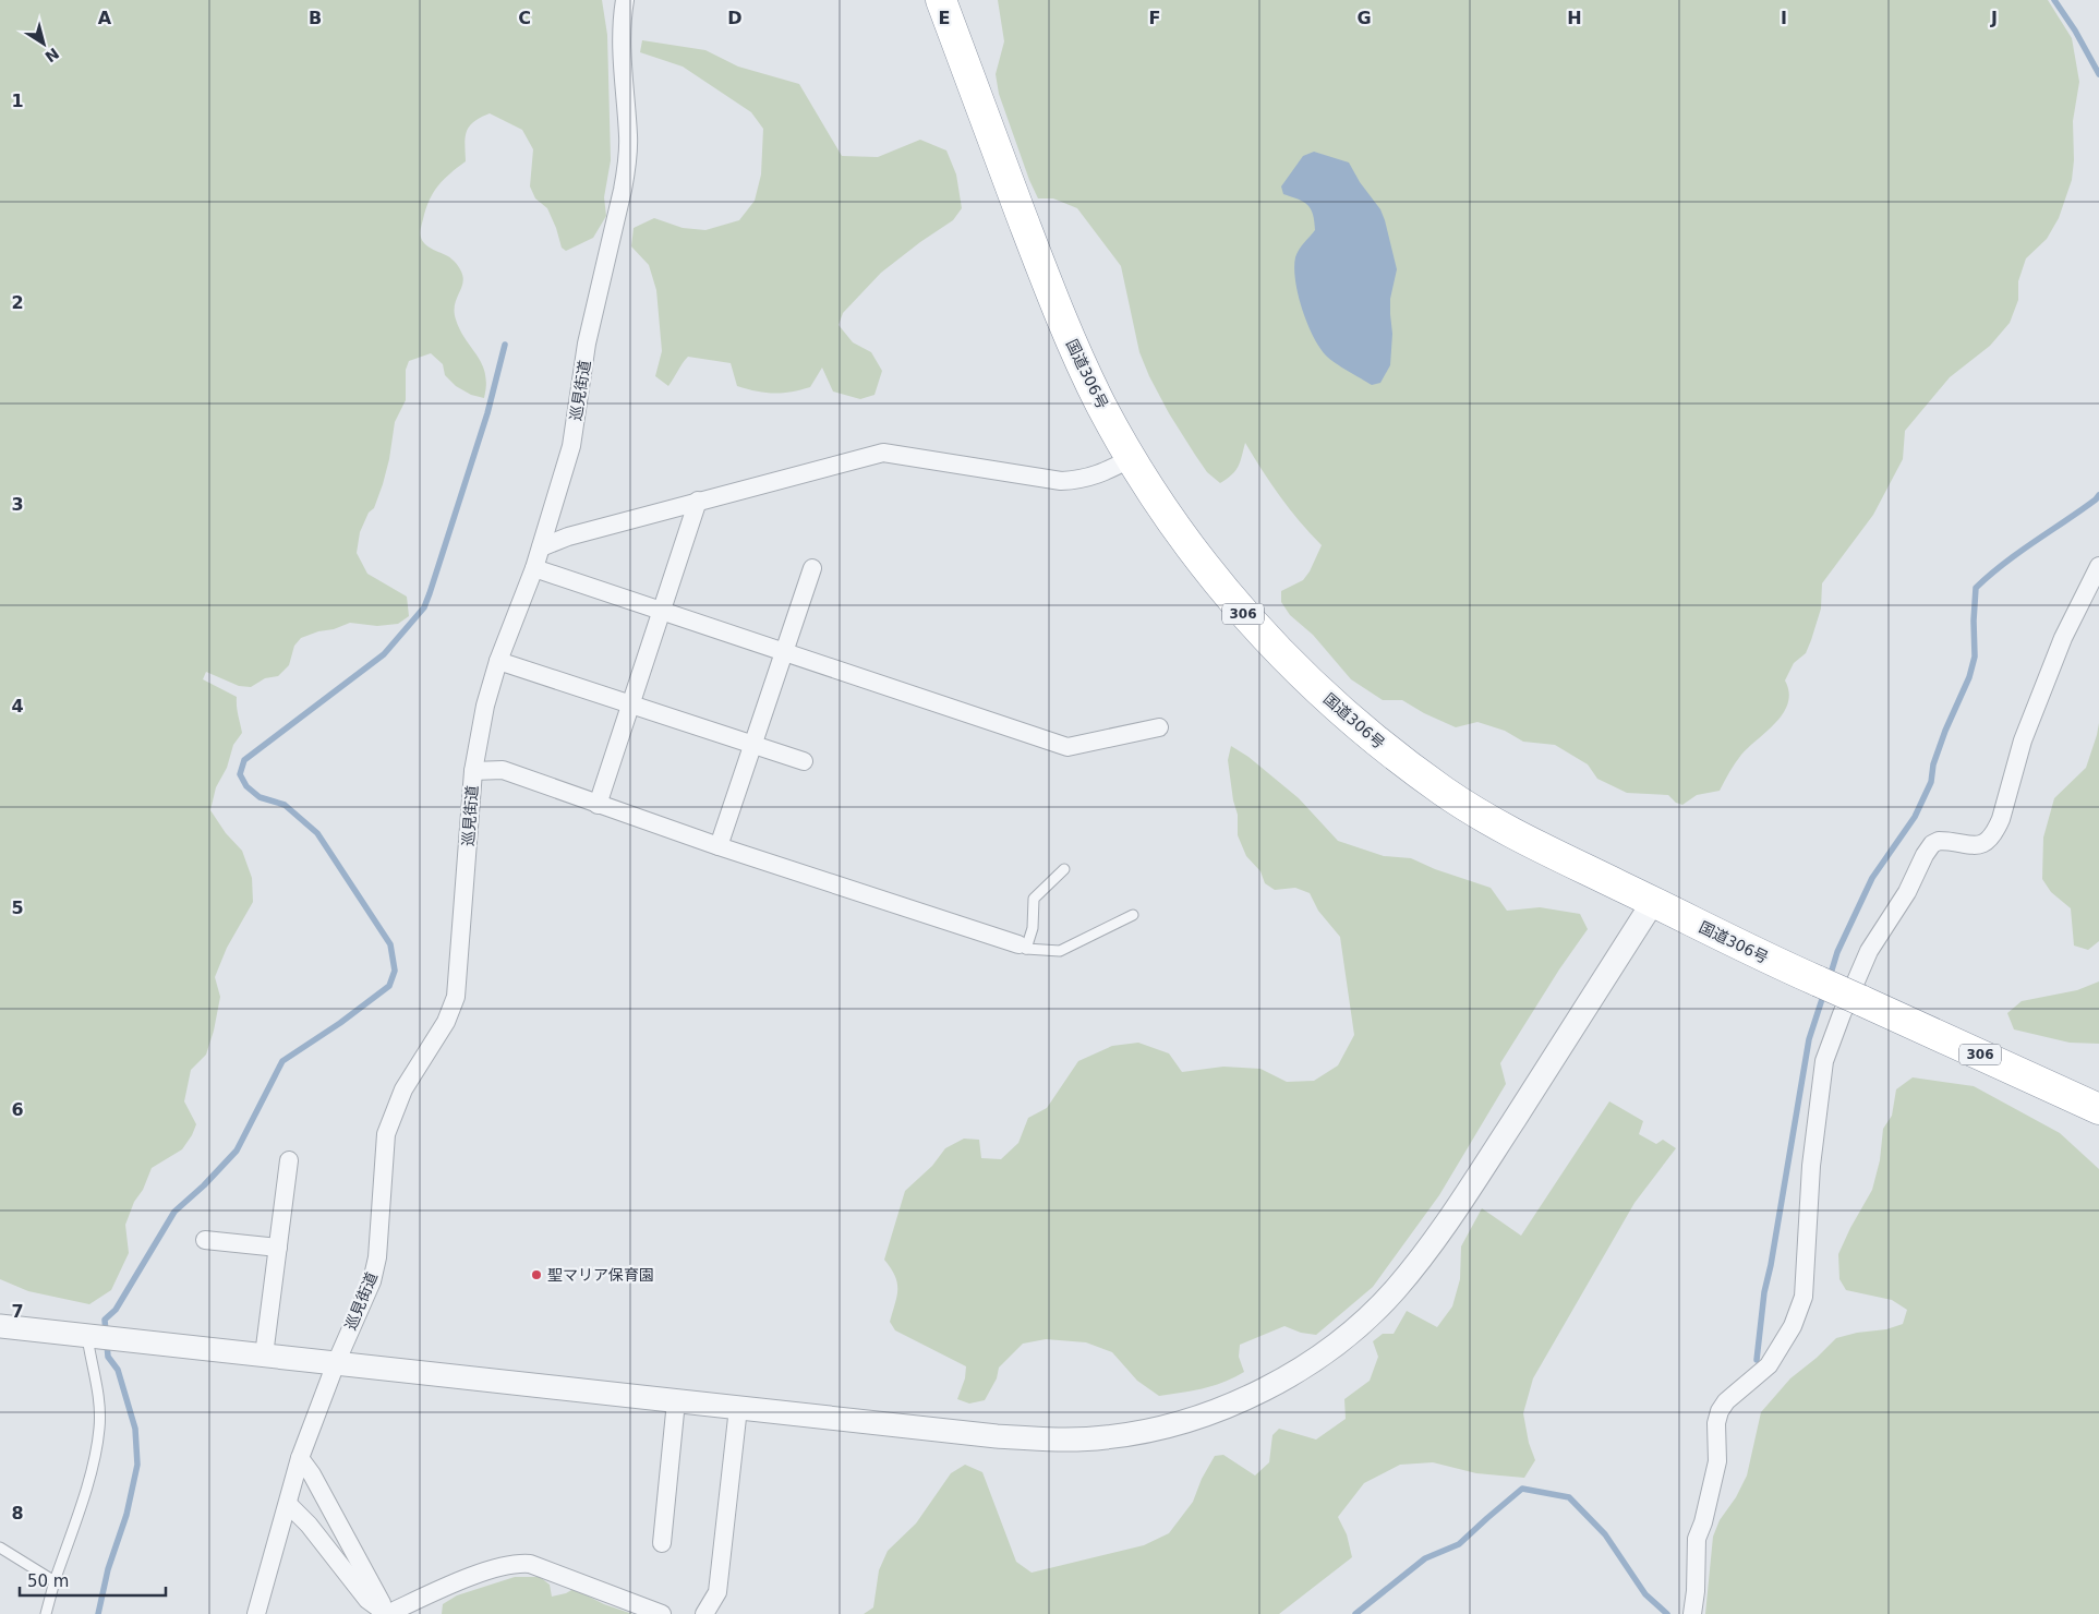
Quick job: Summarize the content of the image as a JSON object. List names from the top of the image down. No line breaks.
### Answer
{"streets":{"highway":["国道306号","306"],"street":["巡見街道"]},"places":["聖マリア保育園"],"scale_bar":"50 m","north":"bottom right","grid":{"columns":["A","B","C","D","E","F","G","H","I","J"],"rows":["1","2","3","4","5","6","7","8"]}}
